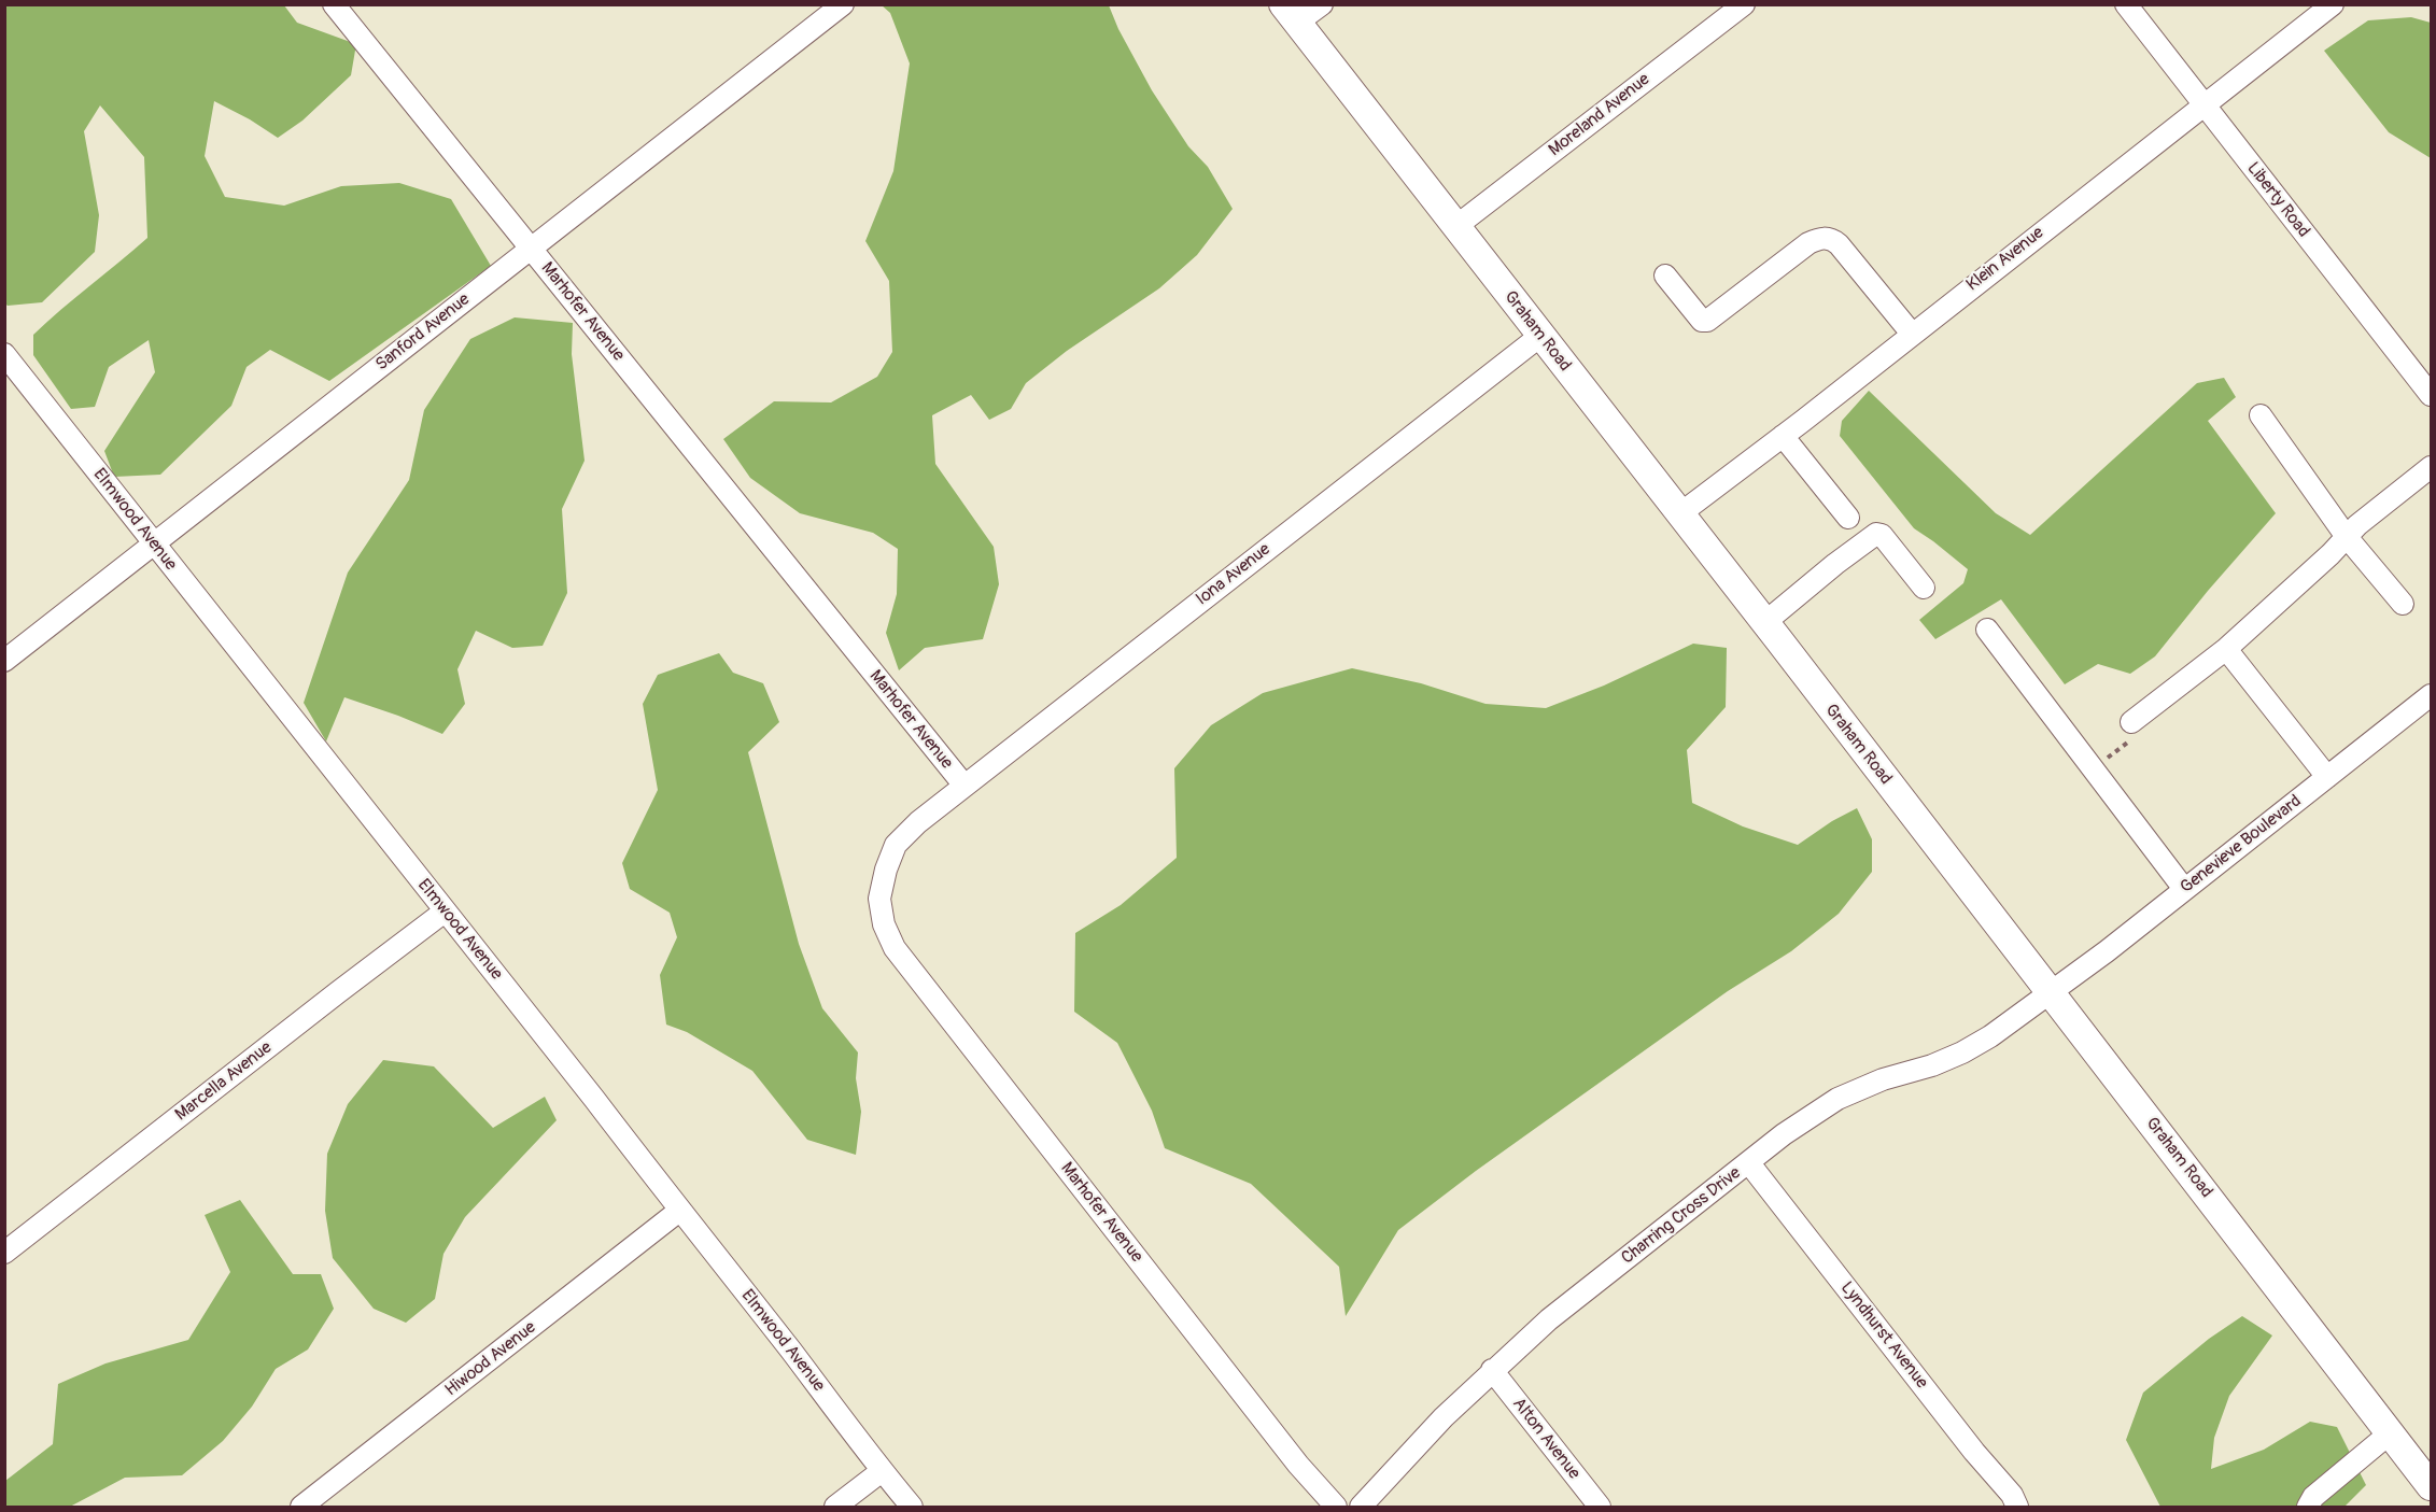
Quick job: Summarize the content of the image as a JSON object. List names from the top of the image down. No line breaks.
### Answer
{"streets":{"main road":["Graham Road"],"street":["Moreland Avenue","Liberty Road","Klein Avenue","Marhofer Avenue","Sanford Avenue","Elmwood Avenue","Iona Avenue","Genevieve Boulevard","Marcella Avenue","Charring Cross Drive","Lyndhurst Avenue","Hiwood Avenue","Alton Avenue"]},"crossings":[["Moreland Avenue","Graham Road"],["Liberty Road","Klein Avenue"],["Klein Avenue","Graham Road"],["Marhofer Avenue","Sanford Avenue"],["Marhofer Avenue","Iona Avenue"],["Graham Road","Iona Avenue"],["Graham Road","Genevieve Boulevard"],["Graham Road","Charring Cross Drive"],["Sanford Avenue","Elmwood Avenue"],["Elmwood Avenue","Marcella Avenue"],["Elmwood Avenue","Hiwood Avenue"],["Genevieve Boulevard","Charring Cross Drive"],["Charring Cross Drive","Lyndhurst Avenue"],["Charring Cross Drive","Alton Avenue"]]}
